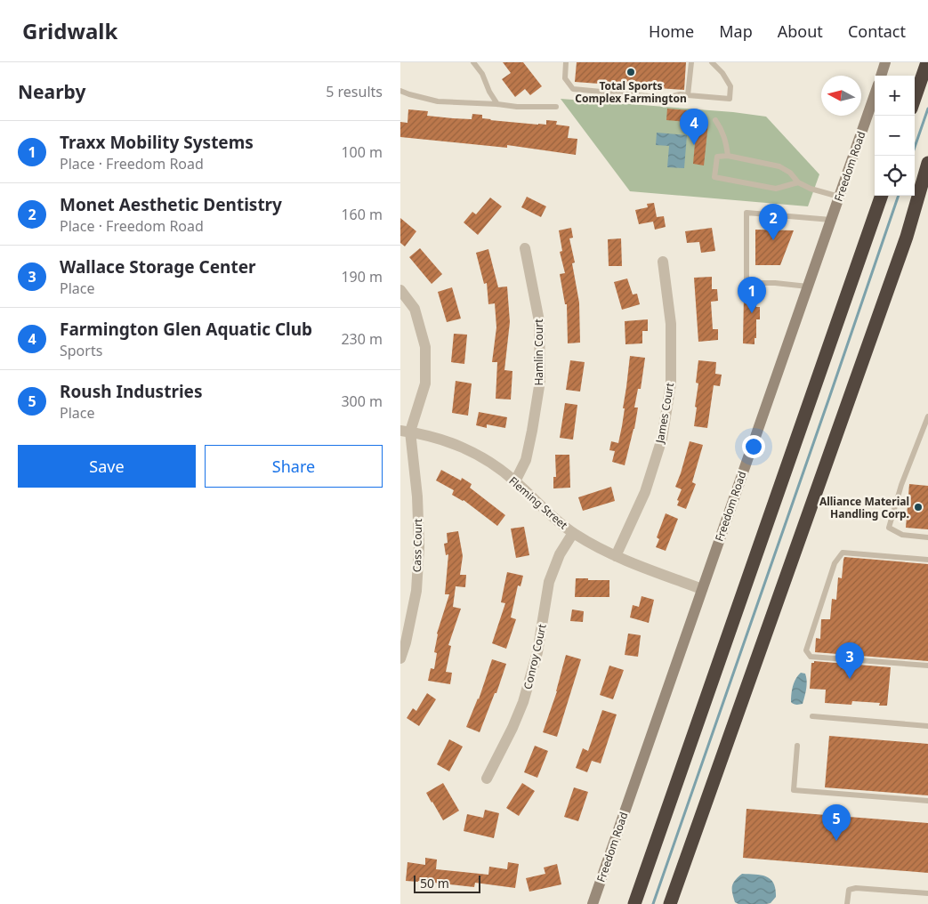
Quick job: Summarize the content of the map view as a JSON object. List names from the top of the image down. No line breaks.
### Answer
{"streets":{"street":["Freedom Road","Hamlin Court","James Court","Fleming Street","Cass Court","Conroy Court"]},"crossings":[["Freedom Road","Fleming Street"],["Hamlin Court","Fleming Street"],["James Court","Fleming Street"],["Fleming Street","Cass Court"],["Fleming Street","Conroy Court"]],"places":["Total Sports Complex Farmington","Alliance Material Handling Corp."],"scale_bar":"50 m","north":"left","page":{"header":"Gridwalk","nav":["Home","Map","About","Contact"],"heading":["Nearby","5 results"],"map_buttons":["+","−"],"pins":["4","2","1","3","5"],"list":[{"mark":"1","name":"Traxx Mobility Systems","note":"Place · Freedom Road","value":"100 m"},{"mark":"2","name":"Monet Aesthetic Dentistry","note":"Place · Freedom Road","value":"160 m"},{"mark":"3","name":"Wallace Storage Center","note":"Place","value":"190 m"},{"mark":"4","name":"Farmington Glen Aquatic Club","note":"Sports","value":"230 m"},{"mark":"5","name":"Roush Industries","note":"Place","value":"300 m"}],"buttons":["Save","Share"],"scale":"50 m"}}
